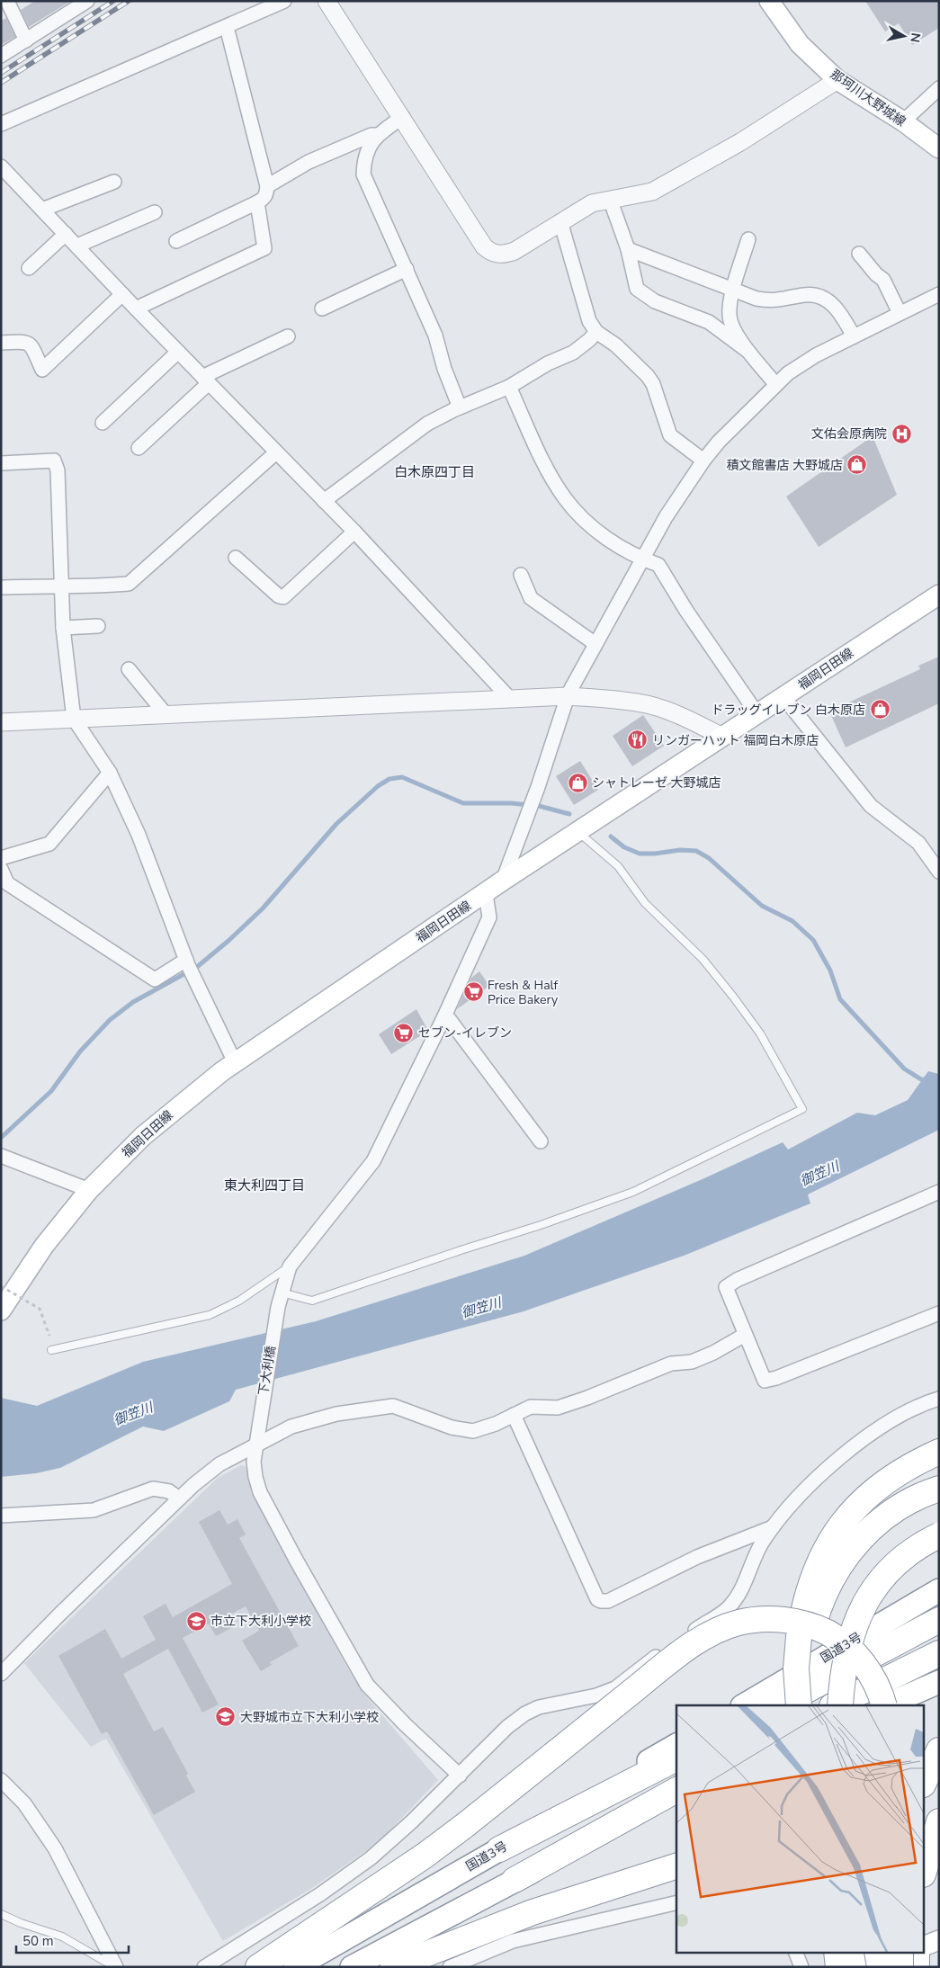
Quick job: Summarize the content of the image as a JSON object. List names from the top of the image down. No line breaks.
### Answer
{"streets":{"highway":["国道3号"],"main road":["那珂川大野城線","福岡日田線"],"street":["下大利橋"]},"districts":["白木原四丁目","東大利四丁目"],"water":["御笠川"],"places":{"hospital":["文佑会原病院"],"shop":["積文館書店 大野城店","ドラッグイレブン 白木原店","シャトレーゼ 大野城店"],"restaurant":["リンガーハット 福岡白木原店"],"supermarket":["Fresh & Half Price Bakery","セブン-イレブン"],"school or university":["市立下大利小学校","大野城市立下大利小学校"]},"scale_bar":"50 m","north":"right"}
